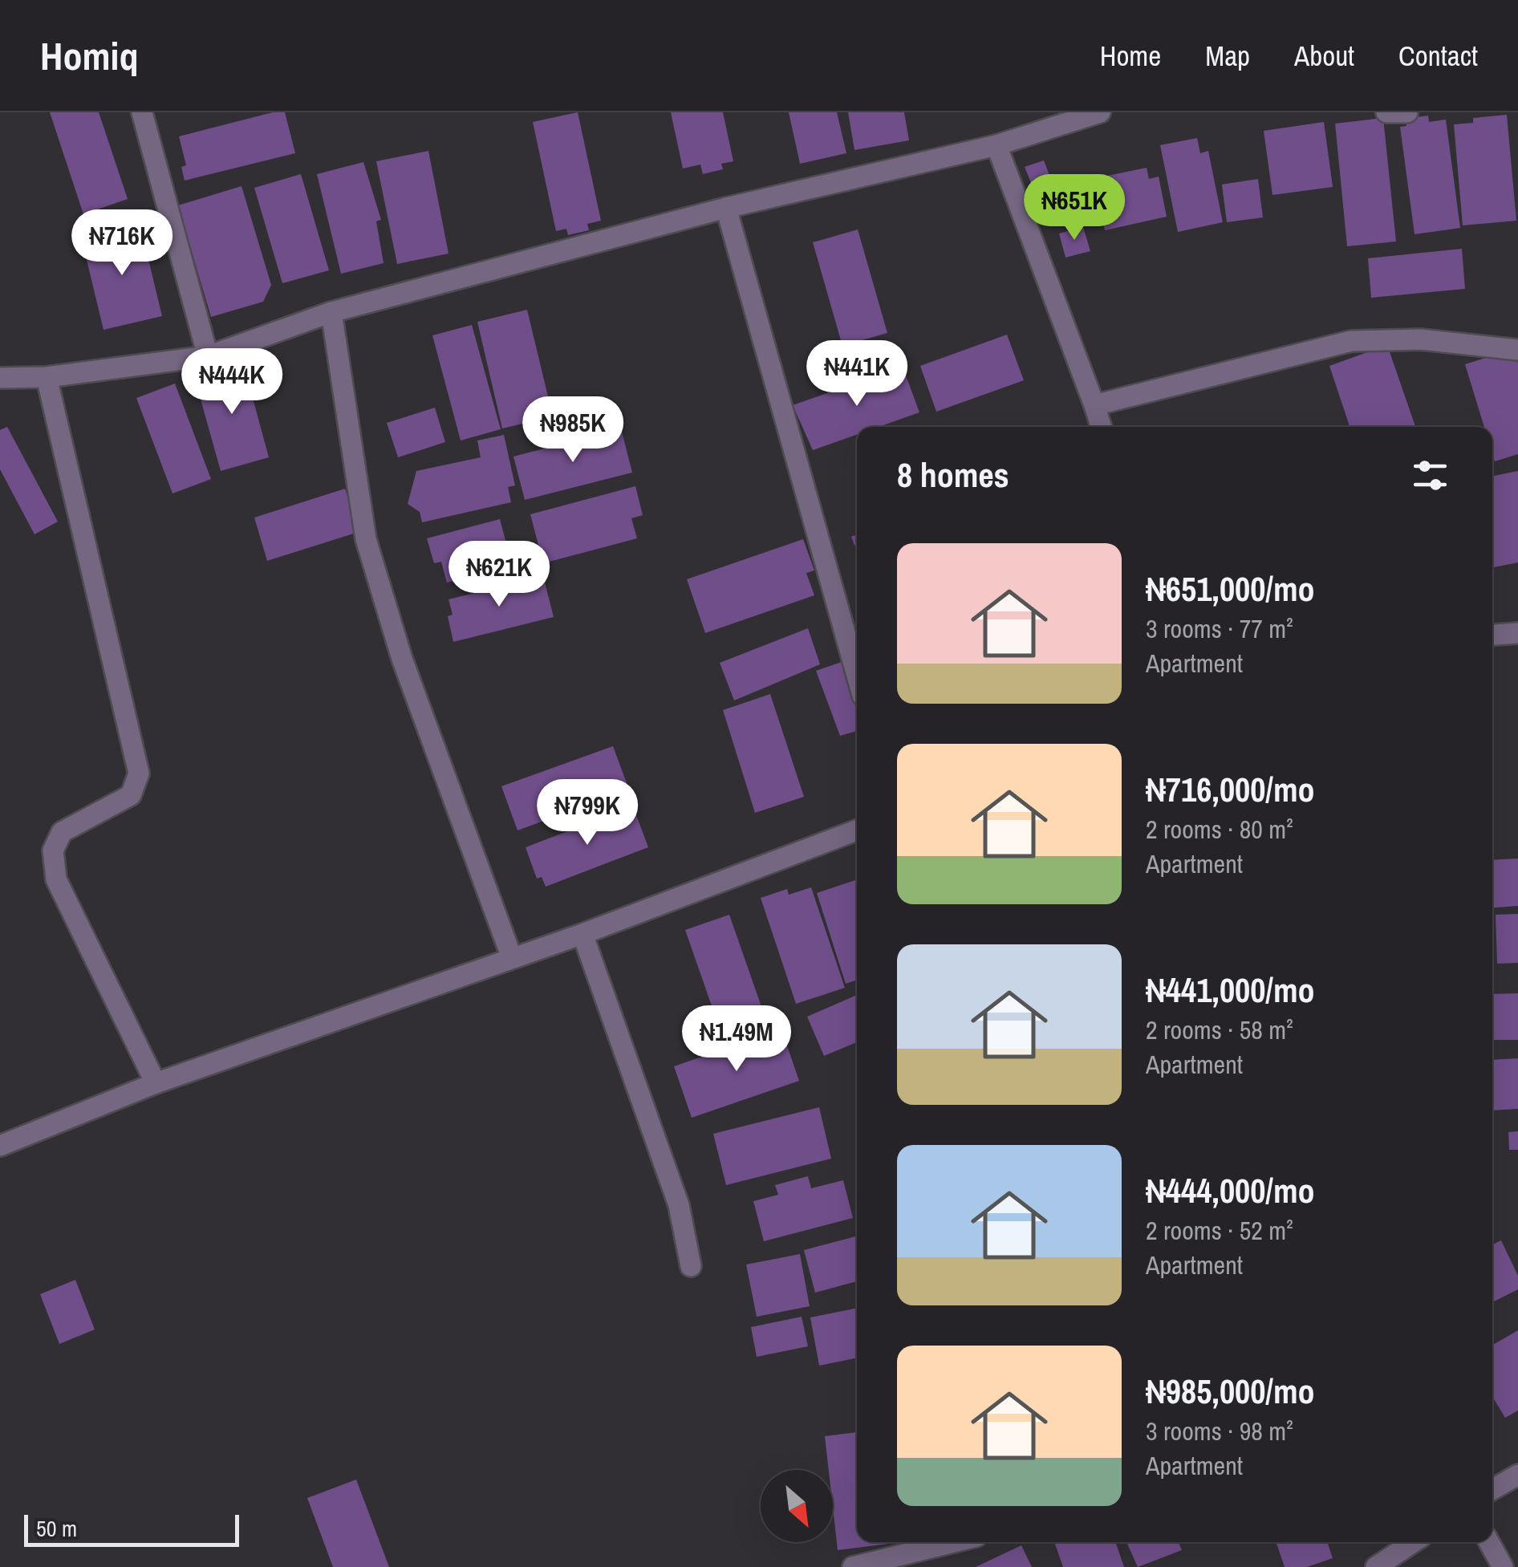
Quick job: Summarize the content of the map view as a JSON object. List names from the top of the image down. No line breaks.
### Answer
{"scale_bar":"50 m","north":"bottom right","page":{"header":"Homiq","nav":["Home","Map","About","Contact"],"price":["₦651K","₦716K","₦441K","₦444K","₦985K","₦621K","₦799K","₦1.49M"],"heading":"8 homes","list":[{"name":"₦651,000/mo","note":"3 rooms · 77 m² · Apartment"},{"name":"₦716,000/mo","note":"2 rooms · 80 m² · Apartment"},{"name":"₦441,000/mo","note":"2 rooms · 58 m² · Apartment"},{"name":"₦444,000/mo","note":"2 rooms · 52 m² · Apartment"},{"name":"₦985,000/mo","note":"3 rooms · 98 m² · Apartment"}],"scale":"50 m"}}
